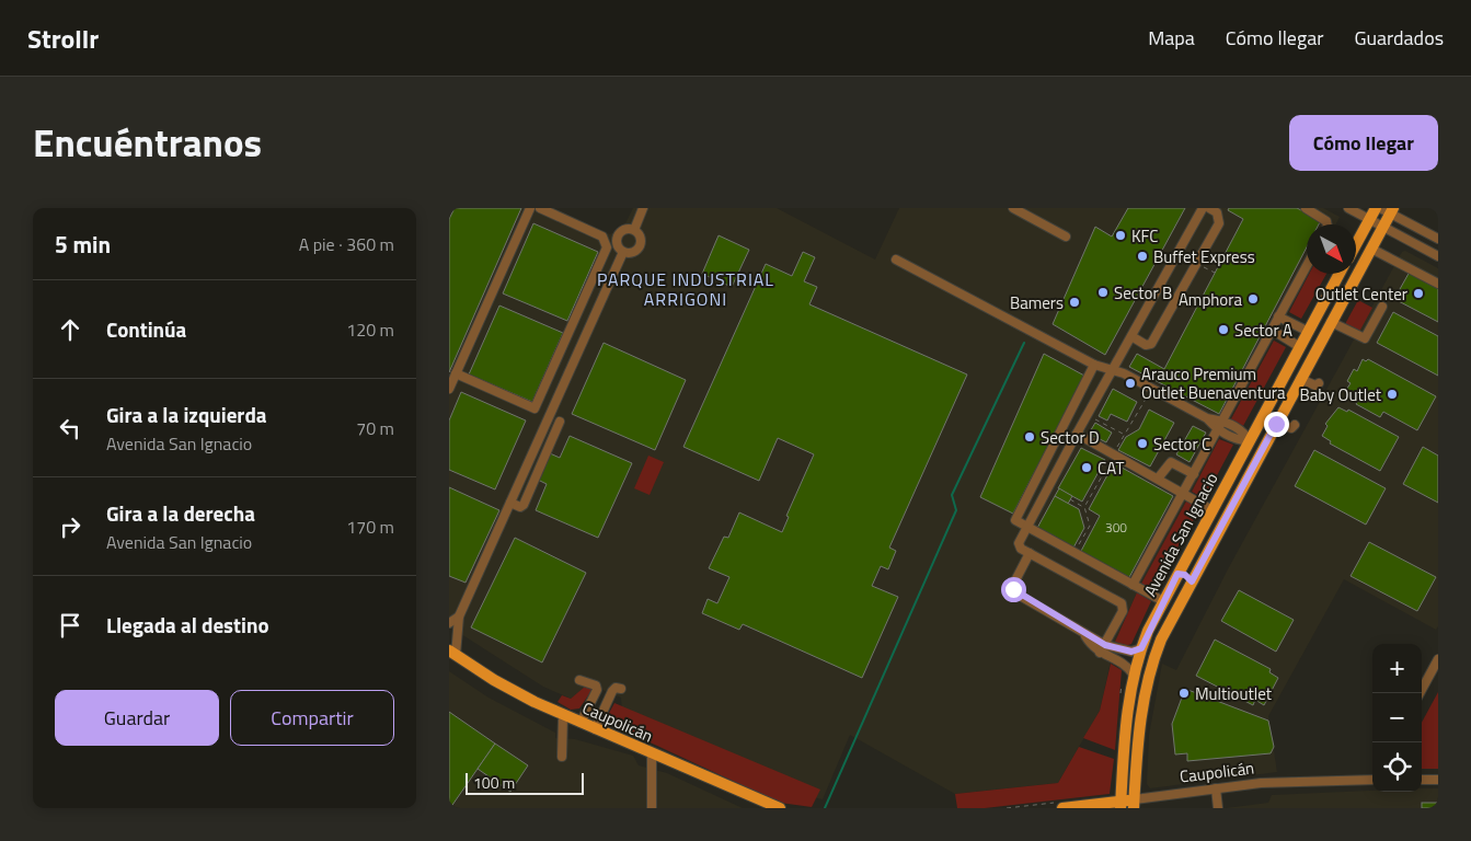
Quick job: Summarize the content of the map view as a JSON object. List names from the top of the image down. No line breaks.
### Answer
{"streets":{"main road":["Avenida San Ignacio","Caupolicán"]},"crossings":[["Avenida San Ignacio","Caupolicán"]],"districts":["PARQUE INDUSTRIAL ARRIGONI"],"places":["KFC","Buffet Express","Sector B","Outlet Center","Amphora","Bamers","Sector A","Arauco Premium Outlet Buenaventura","Baby Outlet","Sector D","Sector C","CAT","Multioutlet"],"house_numbers":["300"],"scale_bar":"100 m","north":"bottom right","page":{"header":"Strollr","nav":["Mapa","Cómo llegar","Guardados"],"title":"Encuéntranos","buttons":["Cómo llegar",["Guardar","Compartir"]],"heading":["5 min","A pie · 360 m"],"list":[["Continúa","120 m"],["Gira a la izquierda","Avenida San Ignacio","70 m"],["Gira a la derecha","Avenida San Ignacio","170 m"],"Llegada al destino"],"map_buttons":["+","−"],"scale":"100 m"}}
